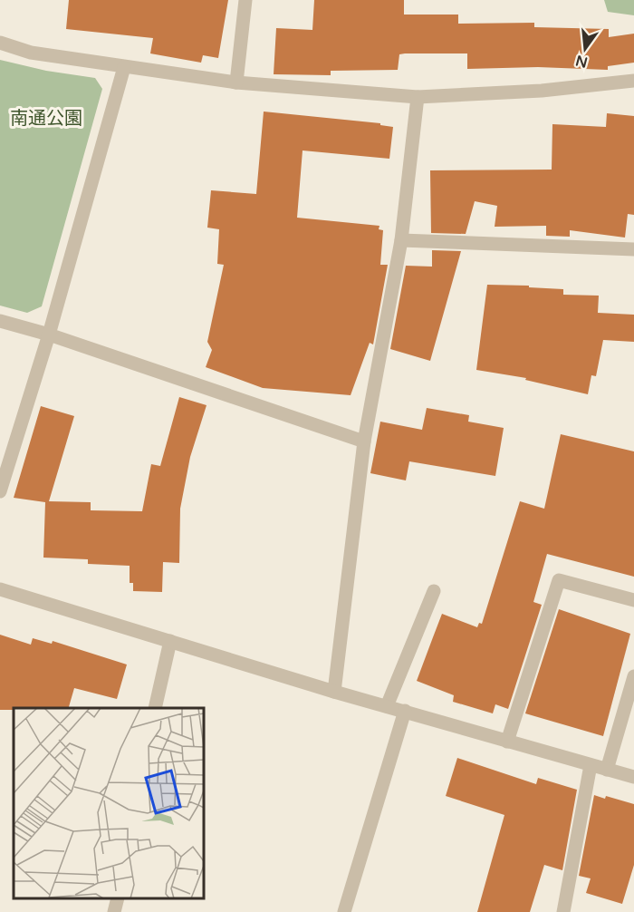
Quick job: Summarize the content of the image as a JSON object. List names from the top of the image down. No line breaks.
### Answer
{"parks":["南通公園"],"north":"bottom"}
